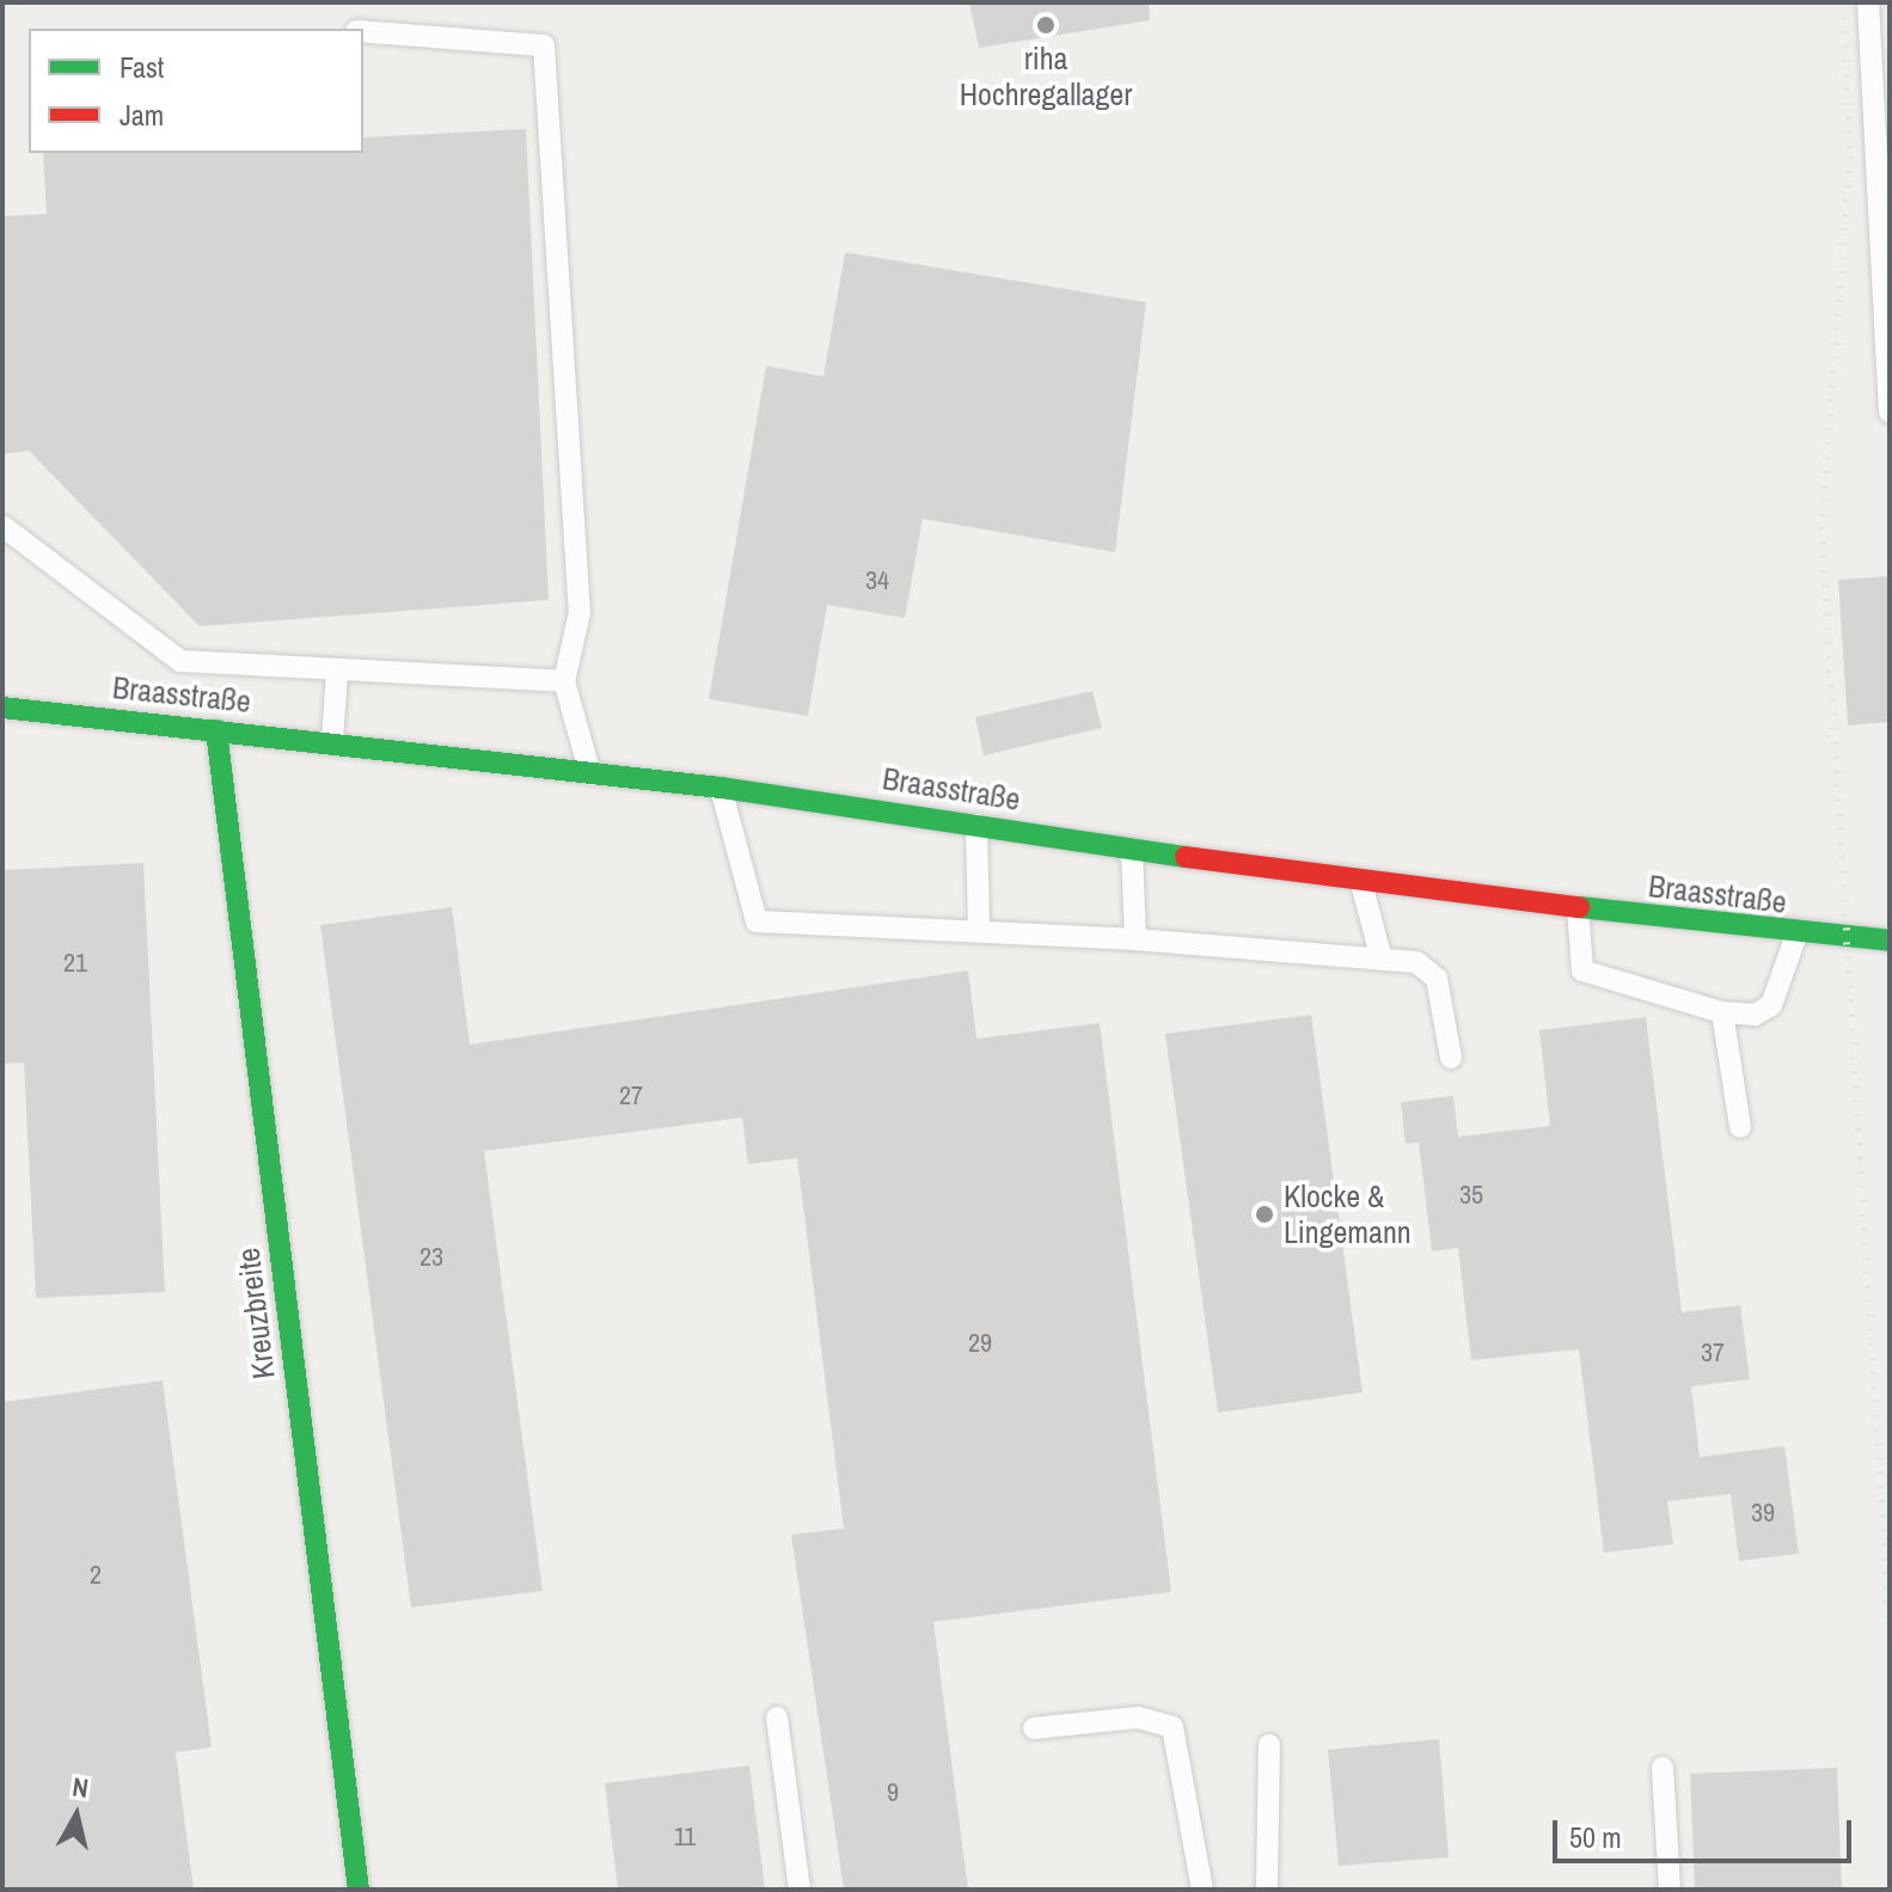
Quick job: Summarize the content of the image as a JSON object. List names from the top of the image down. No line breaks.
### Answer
{"streets":{"street":["Braasstraße","Kreuzbreite"]},"crossings":[["Braasstraße","Kreuzbreite"]],"places":["riha Hochregallager","Klocke & Lingemann"],"house_numbers":["34","21","27","35","23","29","37","39","2","9","11"],"legend":["Fast","Jam"],"scale_bar":"50 m","north":"top"}
